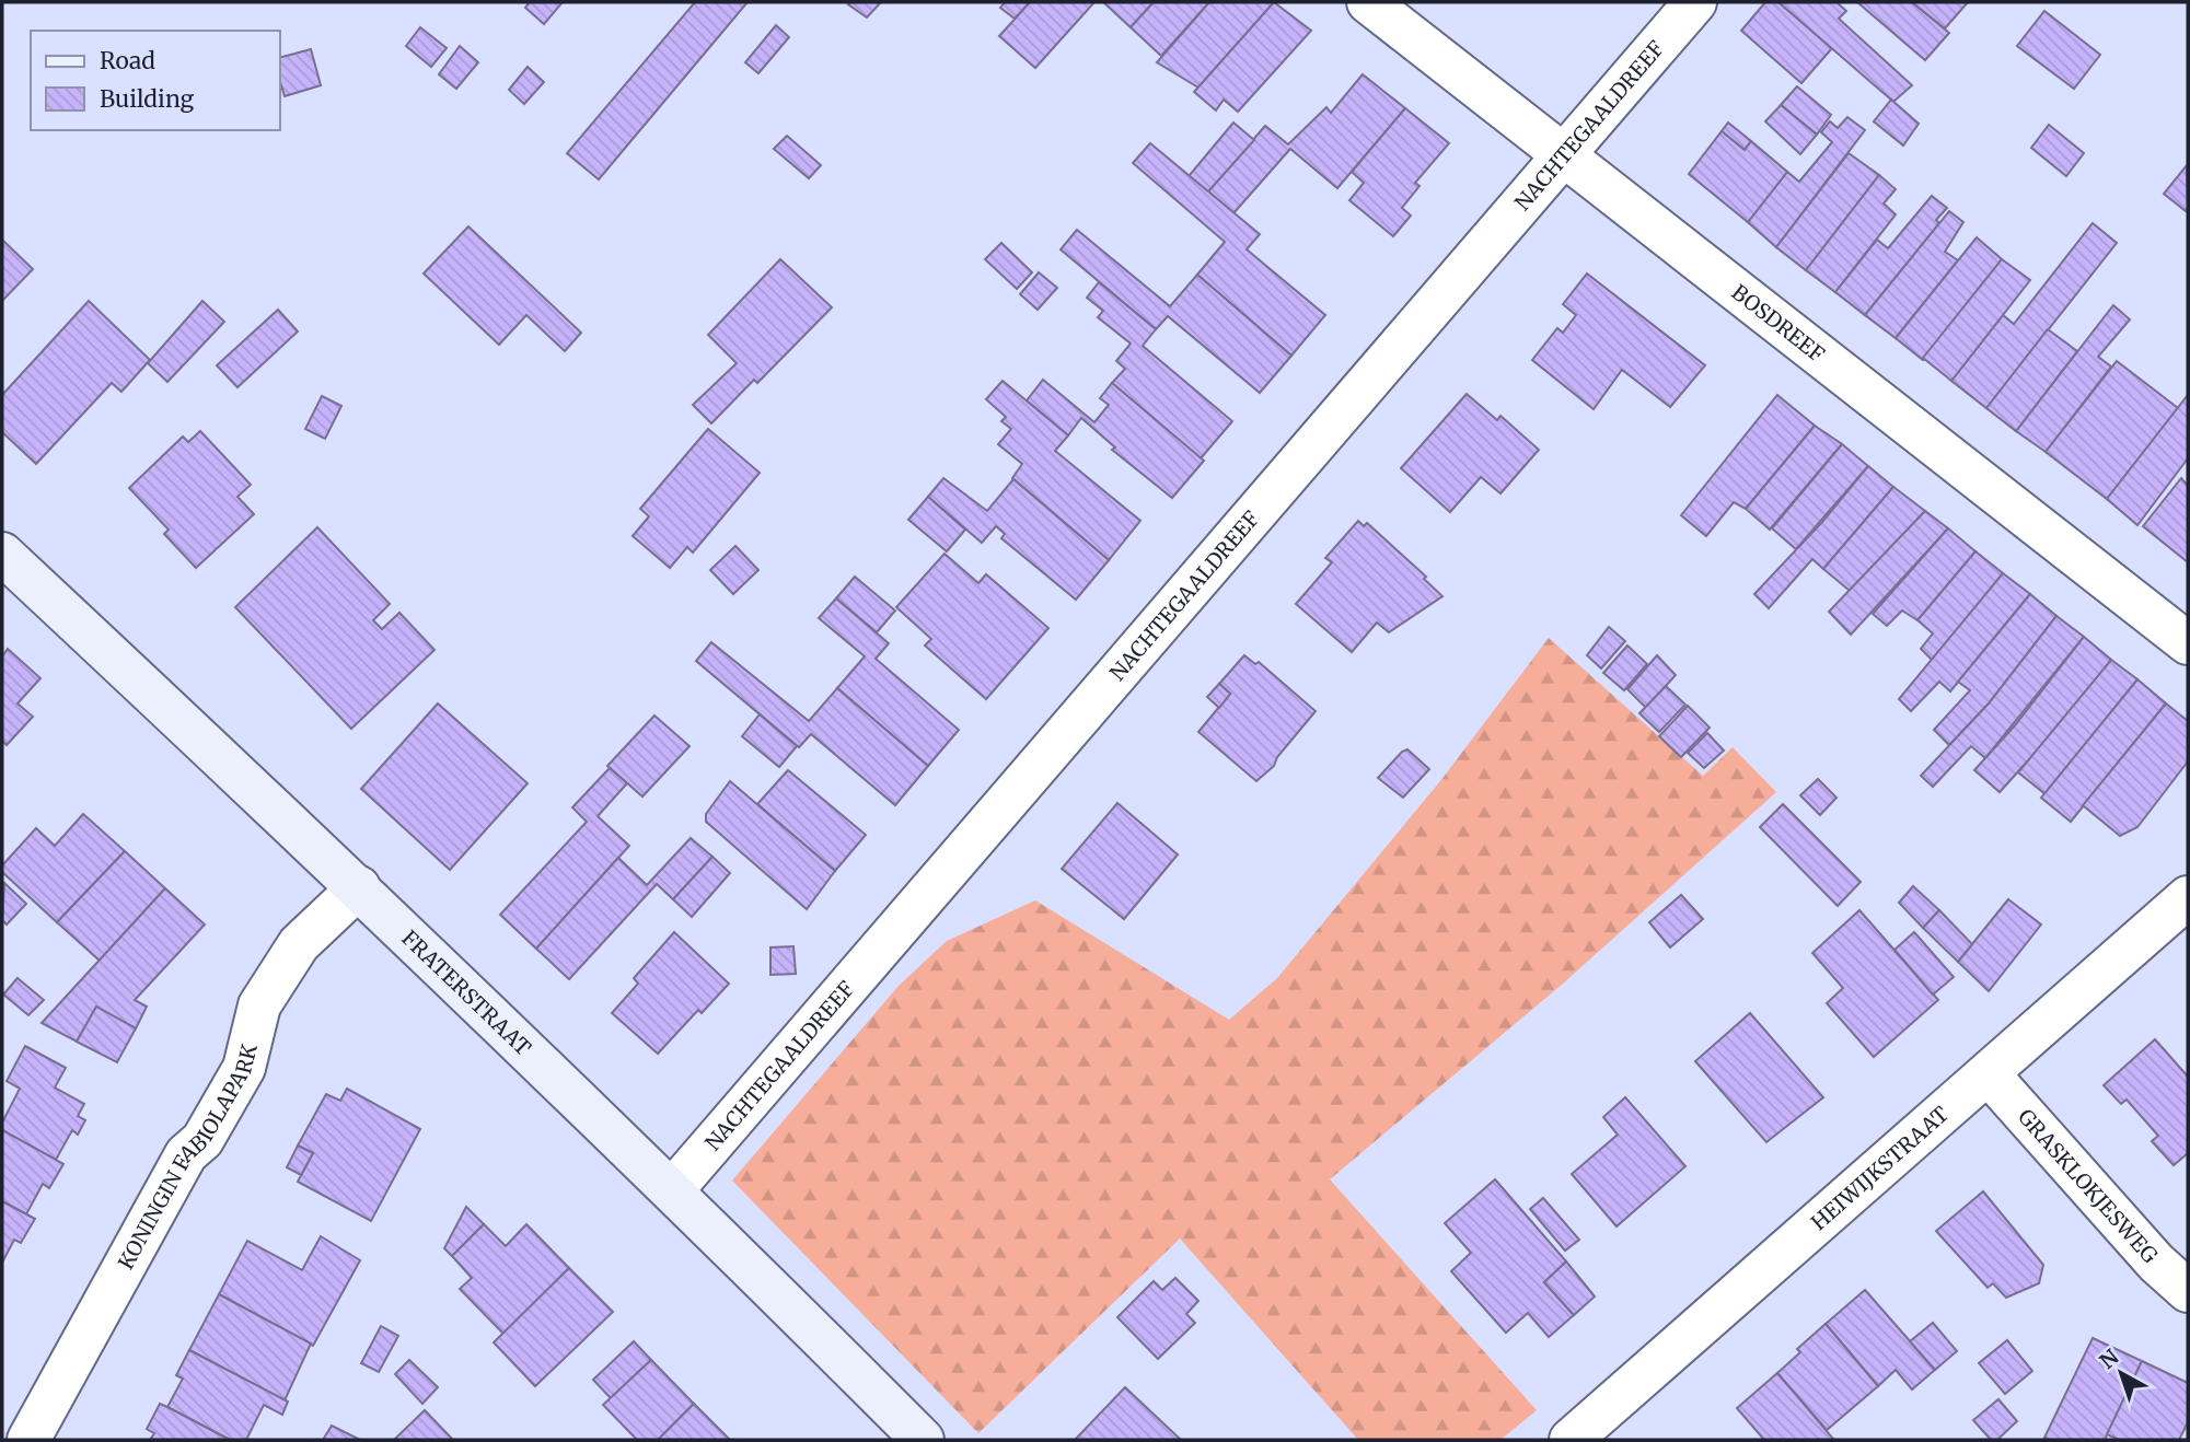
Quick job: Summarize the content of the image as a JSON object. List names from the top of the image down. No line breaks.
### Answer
{"streets":{"street":["NACHTEGAALDREEF","BOSDREEF","FRATERSTRAAT","KONINGIN FABIOLAPARK","HEIWIJKSTRAAT","GRASKLOKJESWEG"]},"crossings":[["NACHTEGAALDREEF","BOSDREEF"],["NACHTEGAALDREEF","FRATERSTRAAT"],["FRATERSTRAAT","KONINGIN FABIOLAPARK"],["HEIWIJKSTRAAT","GRASKLOKJESWEG"]],"legend":["Road","Building"],"north":"top left"}
